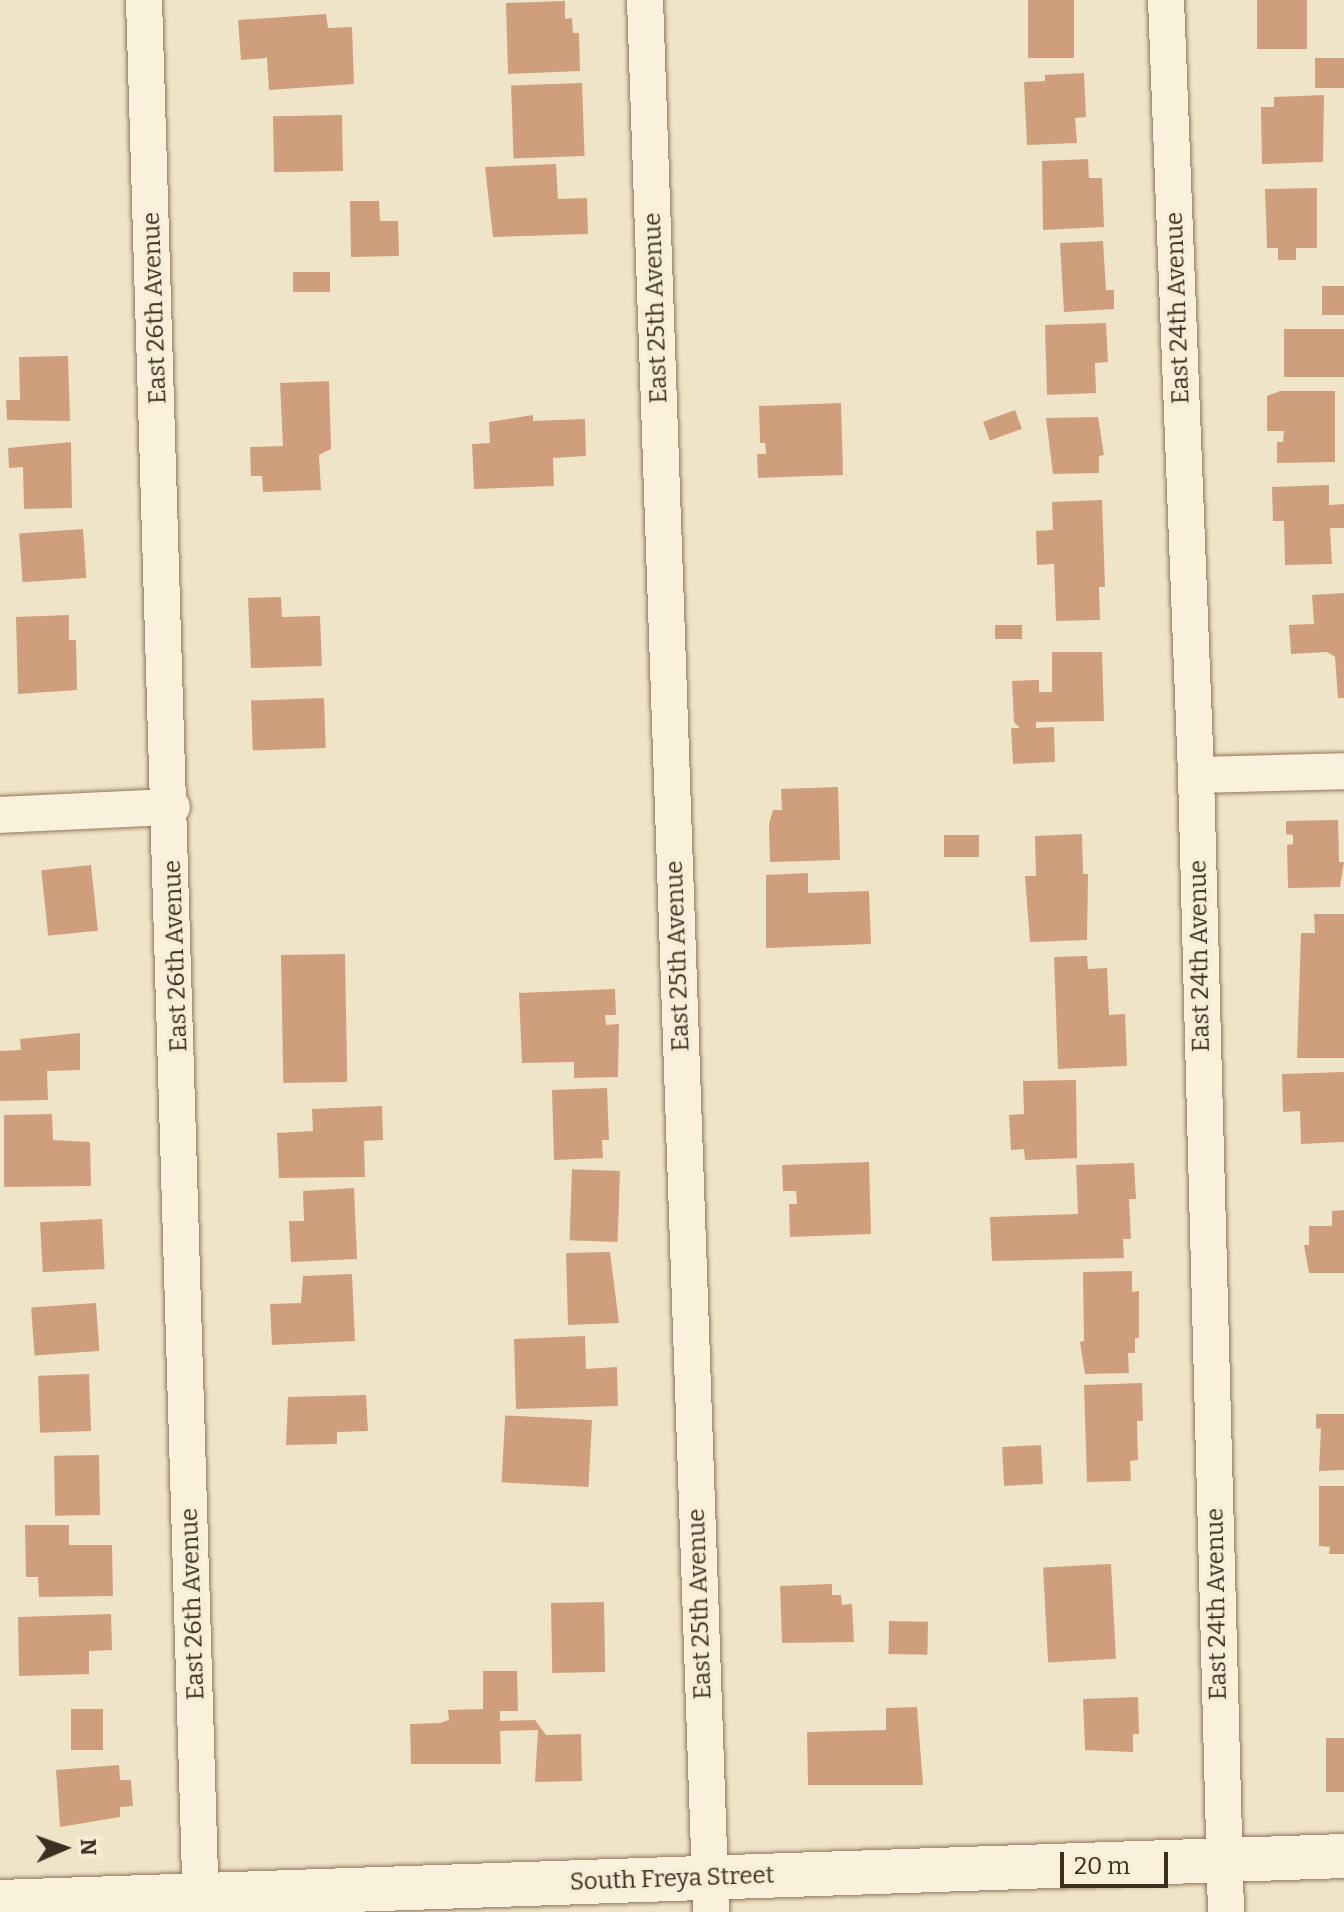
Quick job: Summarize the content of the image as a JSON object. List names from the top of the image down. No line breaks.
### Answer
{"streets":{"main road":["South Freya Street"],"street":["East 26th Avenue","East 25th Avenue","East 24th Avenue"]},"crossings":[["East 26th Avenue","South Freya Street"],["East 25th Avenue","South Freya Street"],["East 24th Avenue","South Freya Street"]],"scale_bar":"20 m","north":"right"}
